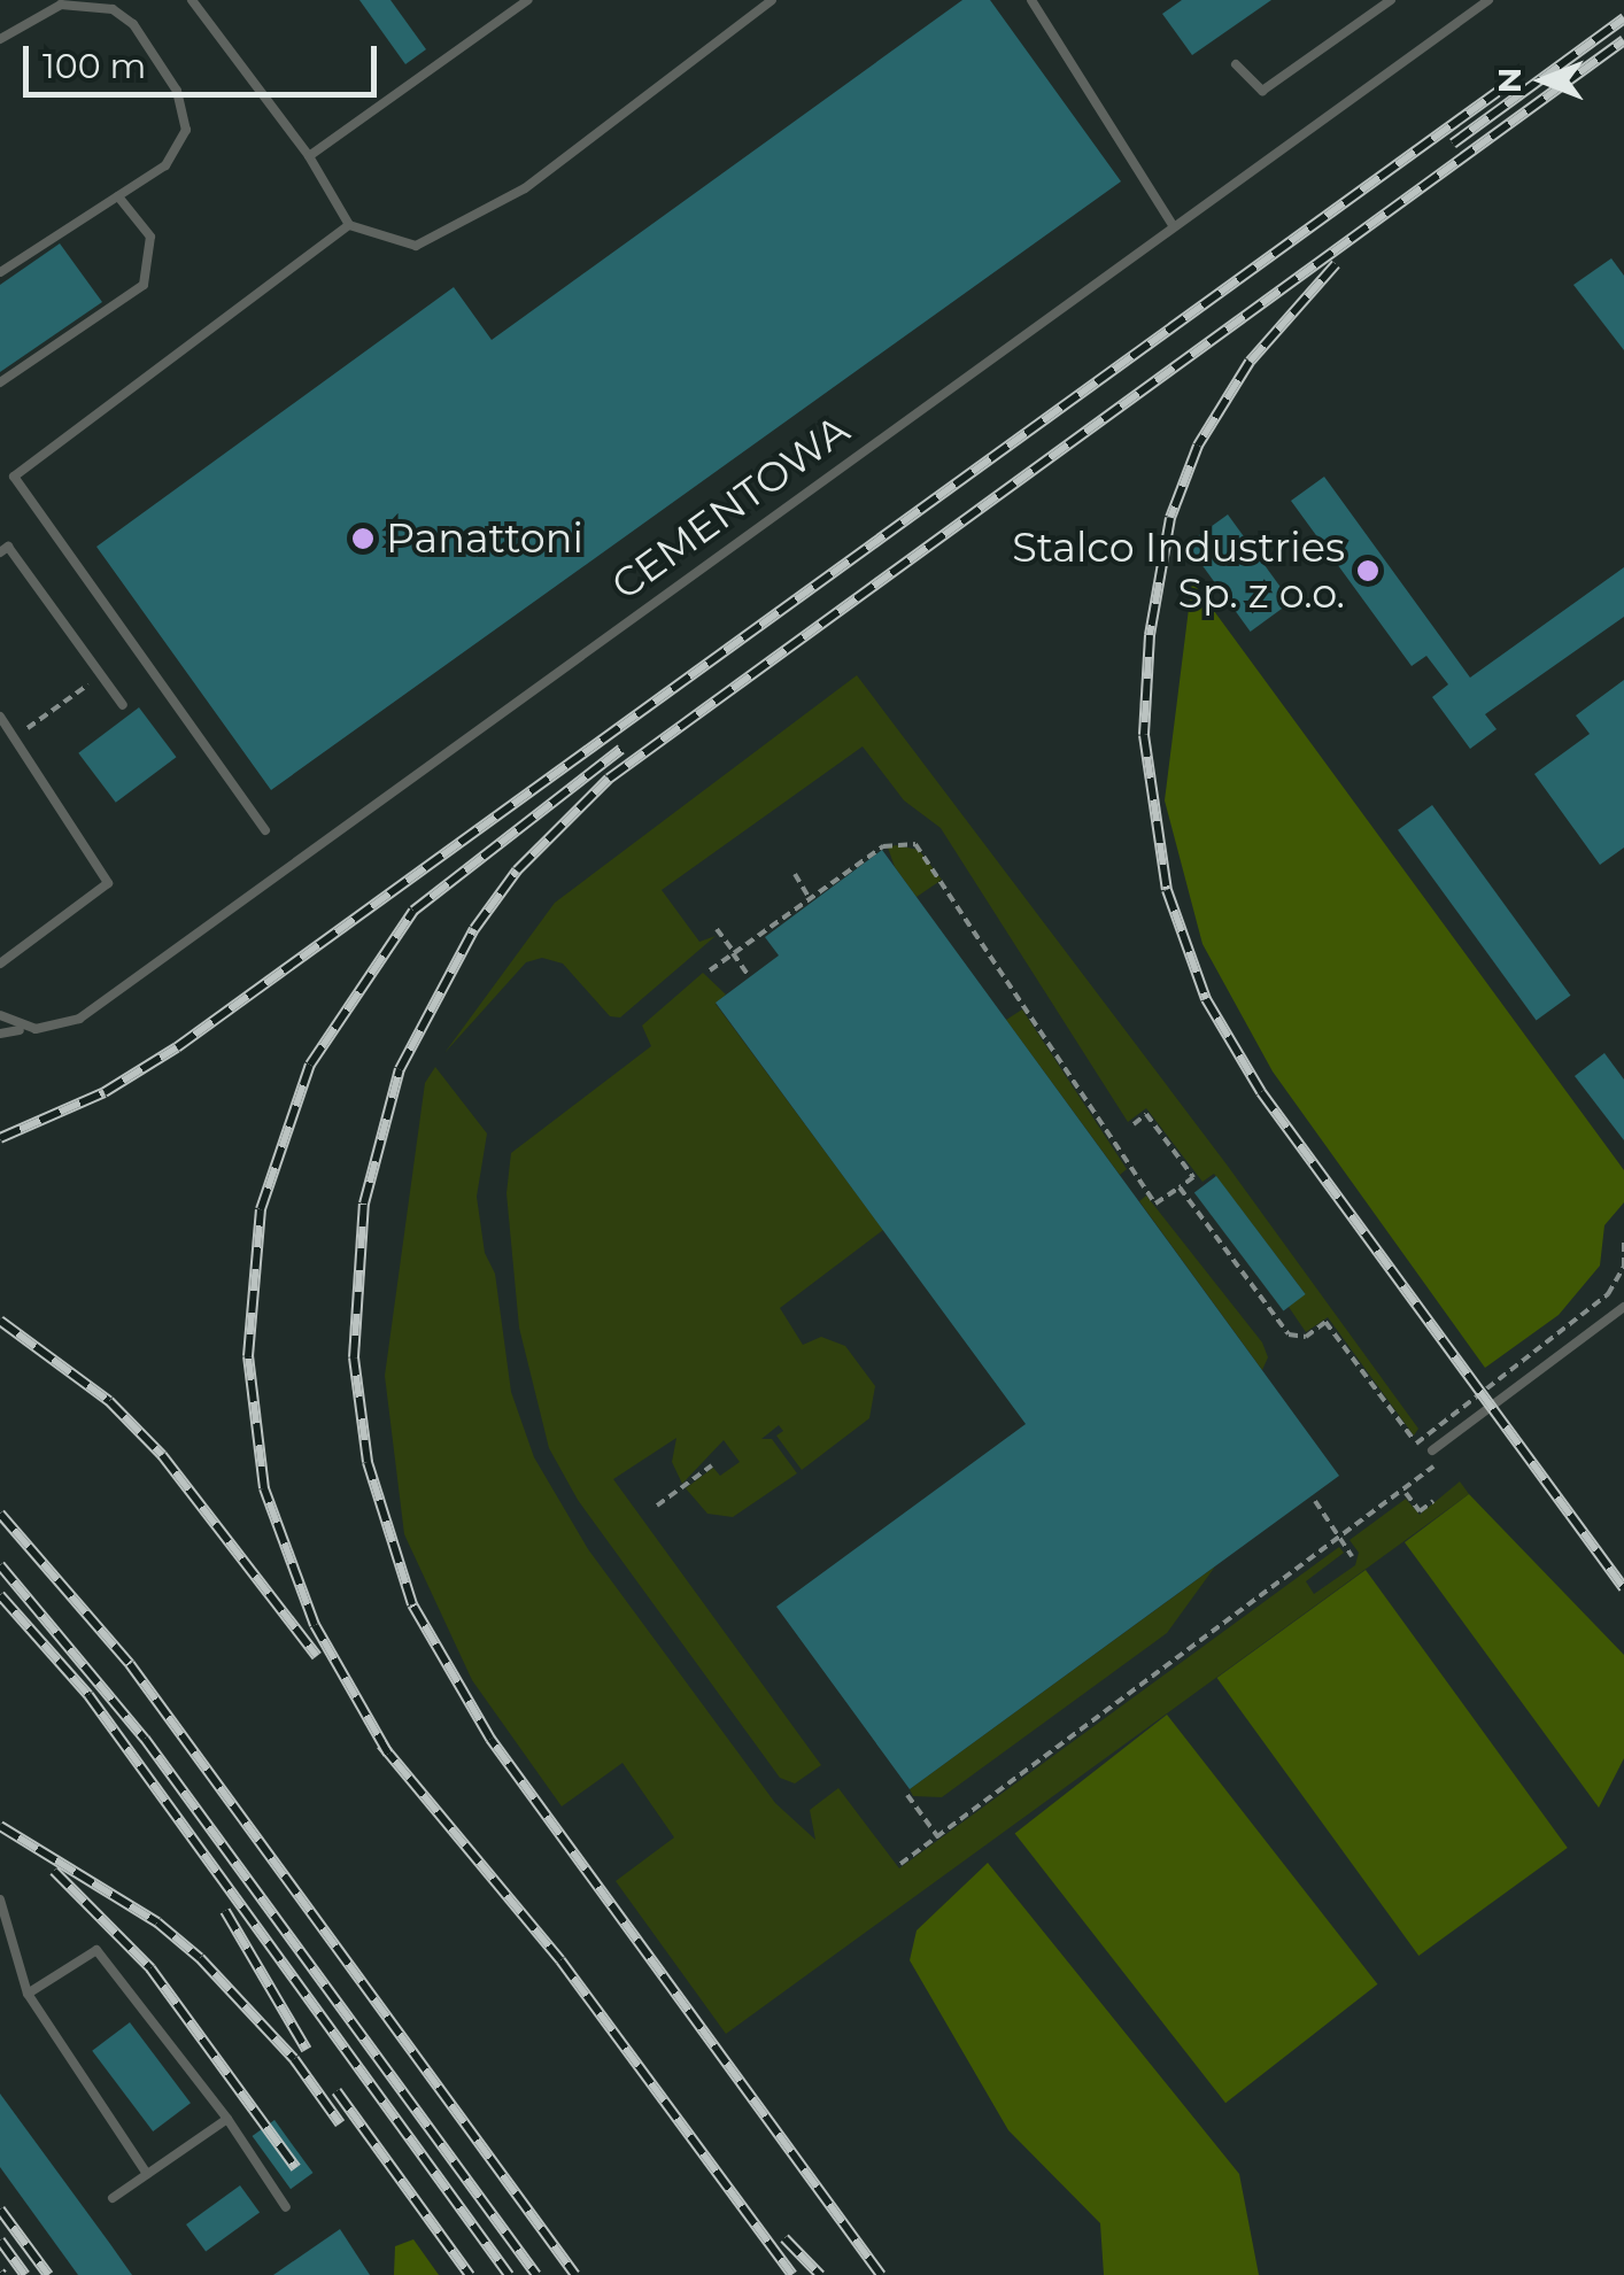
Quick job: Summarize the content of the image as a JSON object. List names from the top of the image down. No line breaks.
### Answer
{"streets":{"lane":["CEMENTOWA"]},"places":["Panattoni","Stalco Industries Sp. z o.o."],"scale_bar":"100 m","north":"left"}
